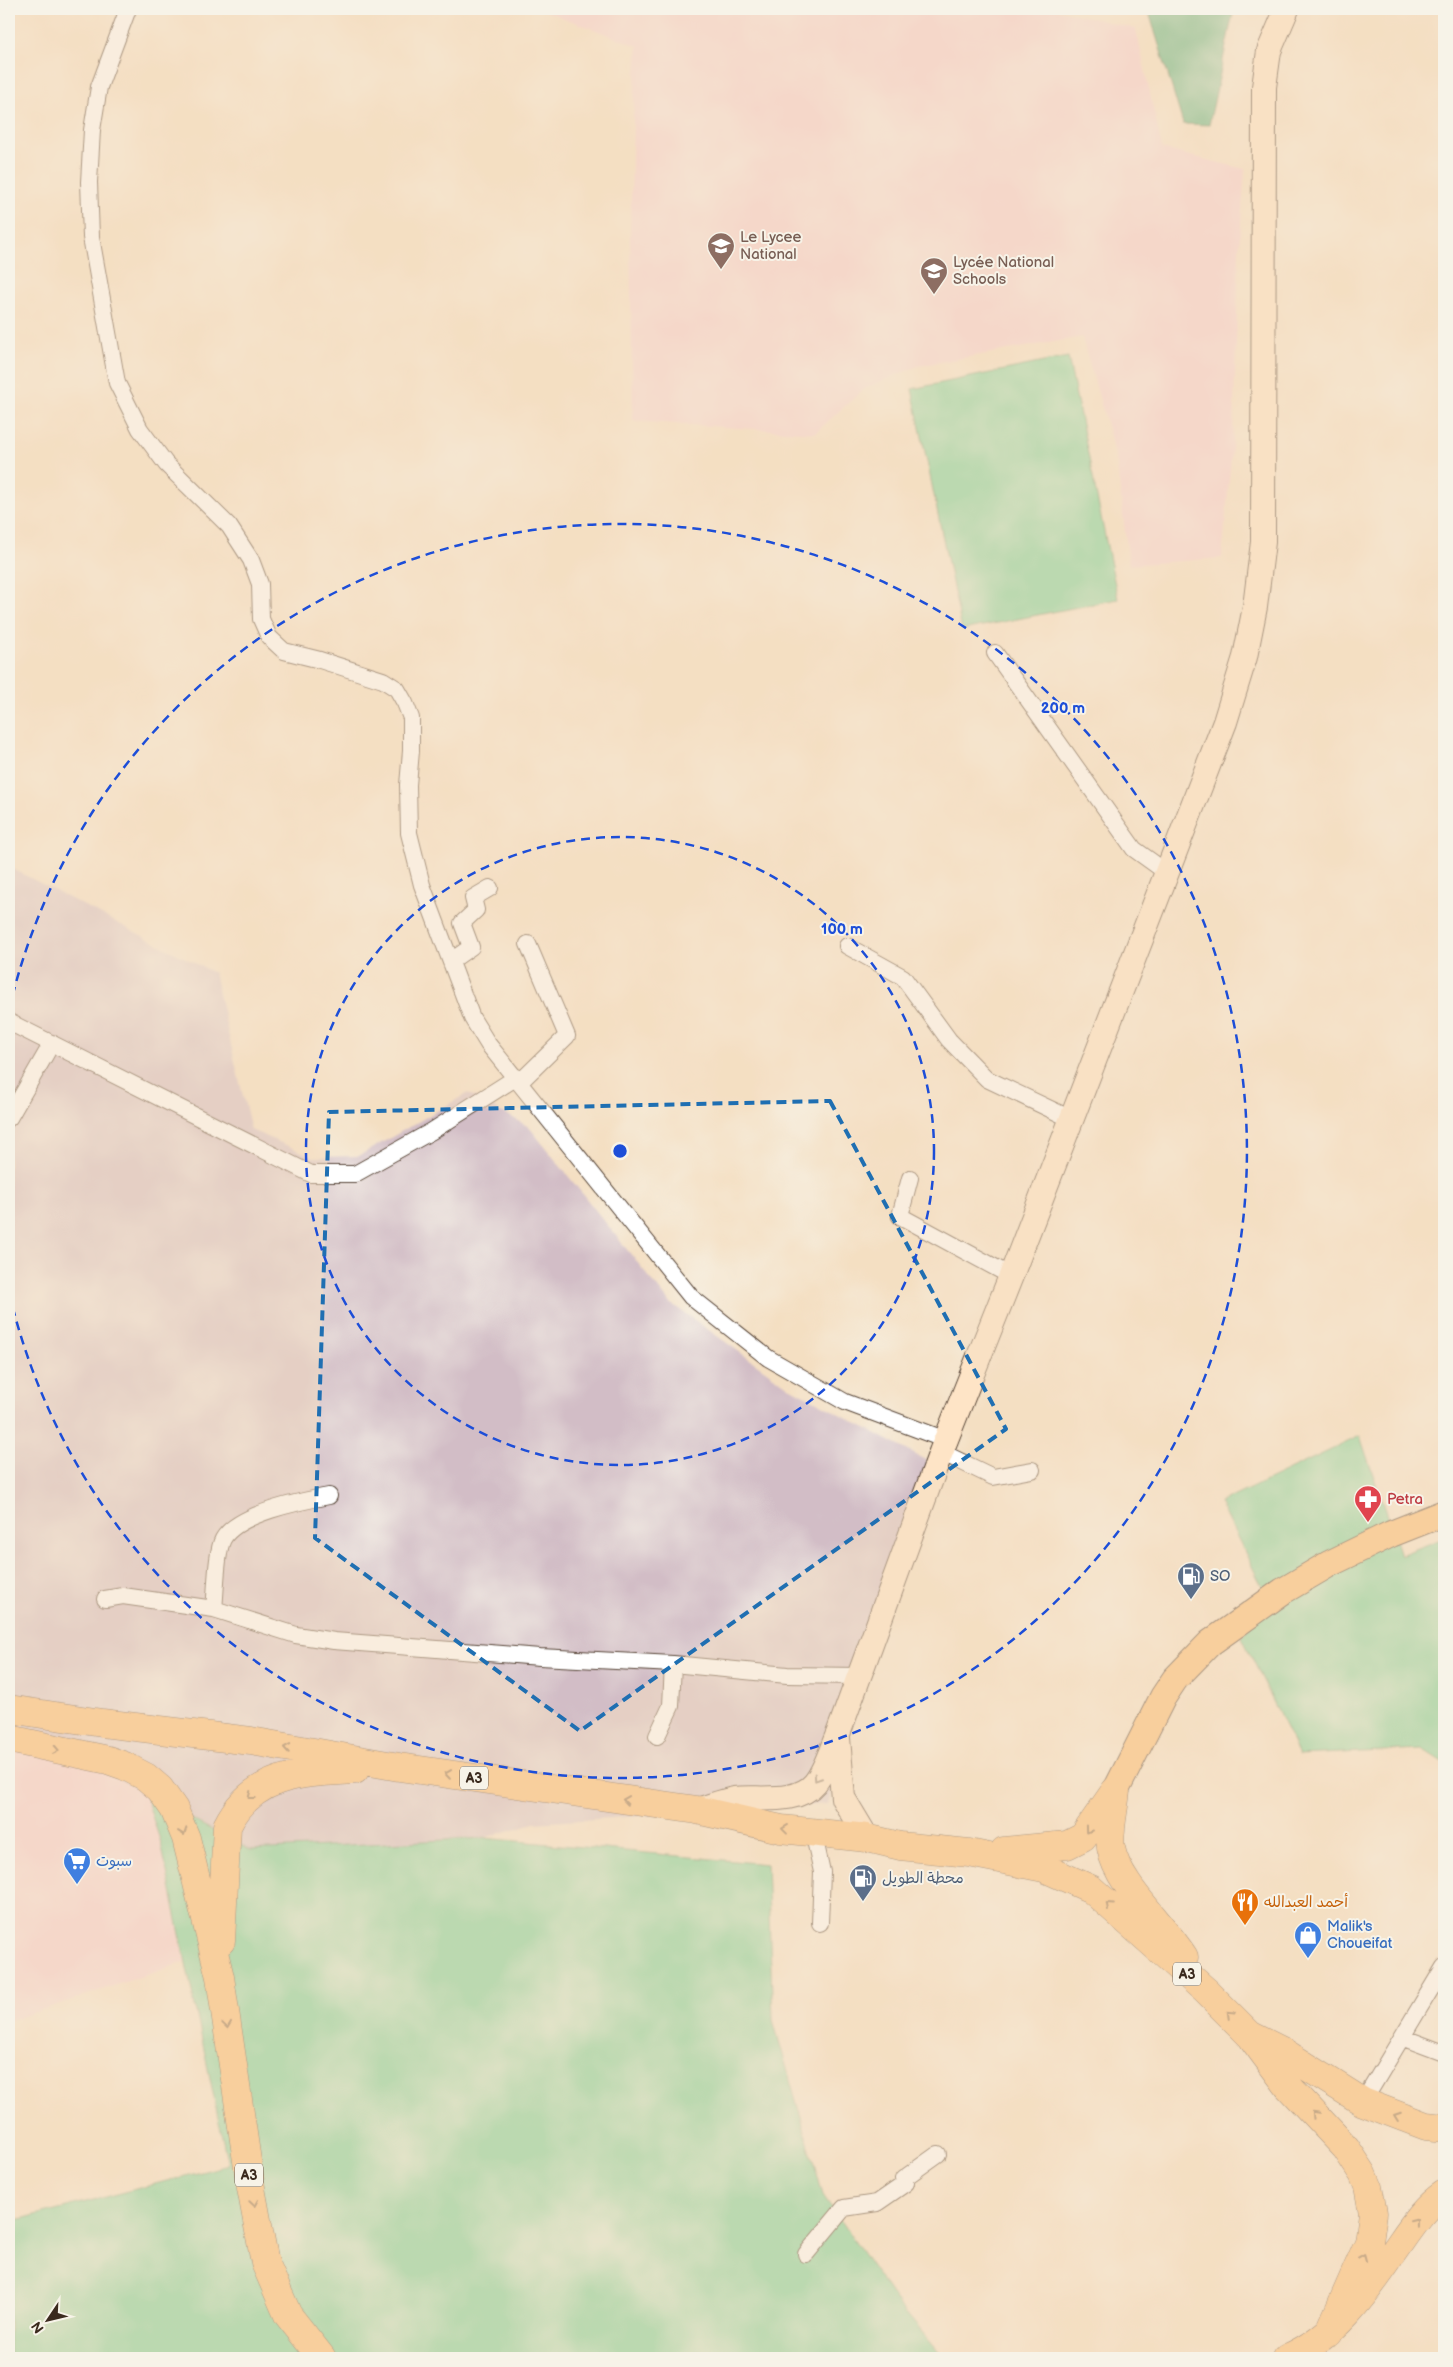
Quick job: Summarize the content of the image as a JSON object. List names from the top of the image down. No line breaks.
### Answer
{"streets":{"highway":["A3"]},"places":{"school or university":["Le Lycee National","Lycée National Schools"],"pharmacy":["Petra"],"fuel station":["SO","محطة الطويل"],"supermarket":["سبوت"],"restaurant":["أحمد العبدالله"],"shop":["Malik's Choueifat"]},"north":"bottom left","rings":["200 m","100 m"]}
